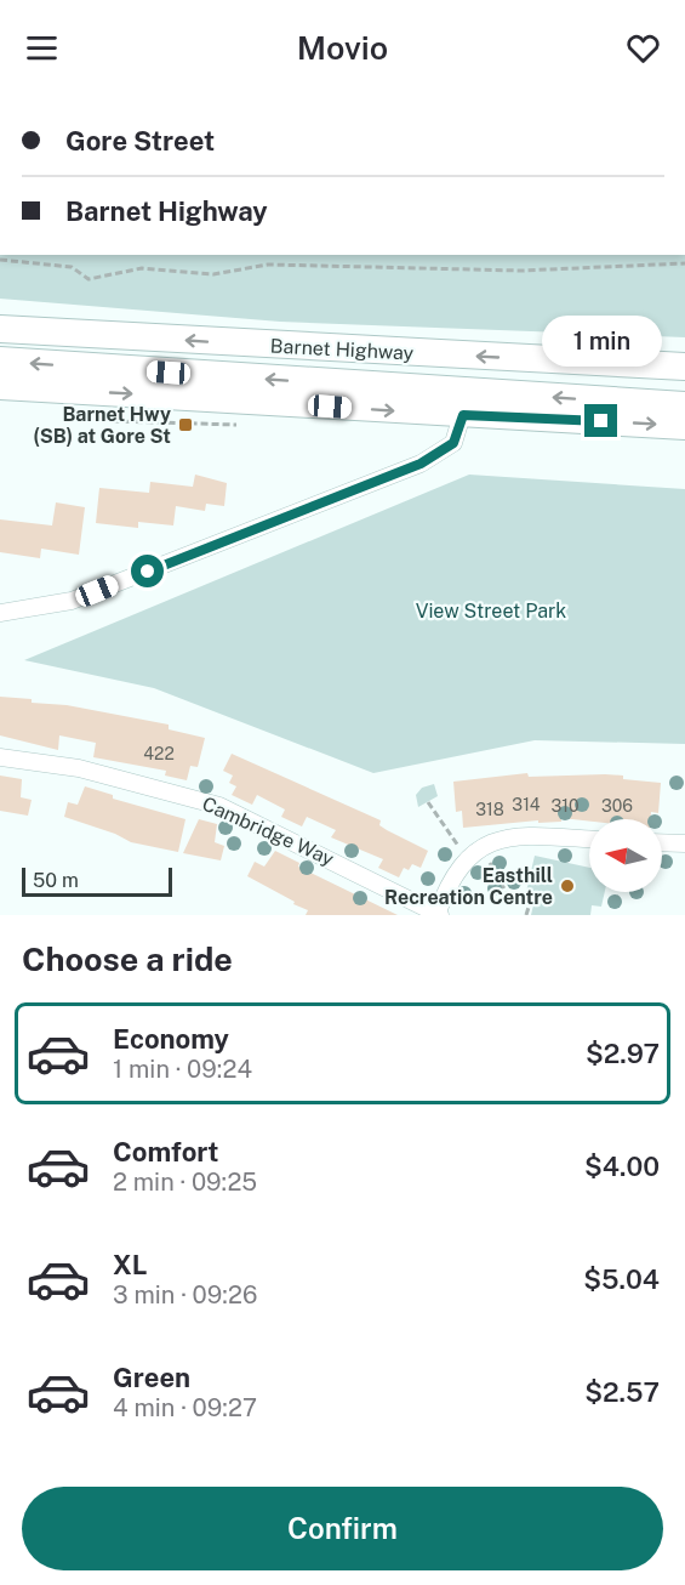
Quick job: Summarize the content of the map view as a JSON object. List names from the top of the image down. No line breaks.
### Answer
{"streets":{"main road":["Barnet Highway"],"street":["Cambridge Way"]},"parks":["View Street Park"],"places":{"transit":["Barnet Hwy (SB) at Gore St"],"other":["Easthill Recreation Centre"]},"house_numbers":["422","314","310","306","318"],"scale_bar":"50 m","north":"left","page":{"header":"Movio","banner":["Gore Street","Barnet Highway"],"bubble":"1 min","scale":"50 m","heading":"Choose a ride","list":[{"name":"Economy","note":"1 min · 09:24","value":"$2.97"},{"name":"Comfort","note":"2 min · 09:25","value":"$4.00"},{"name":"XL","note":"3 min · 09:26","value":"$5.04"},{"name":"Green","note":"4 min · 09:27","value":"$2.57"}],"buttons":"Confirm"}}
